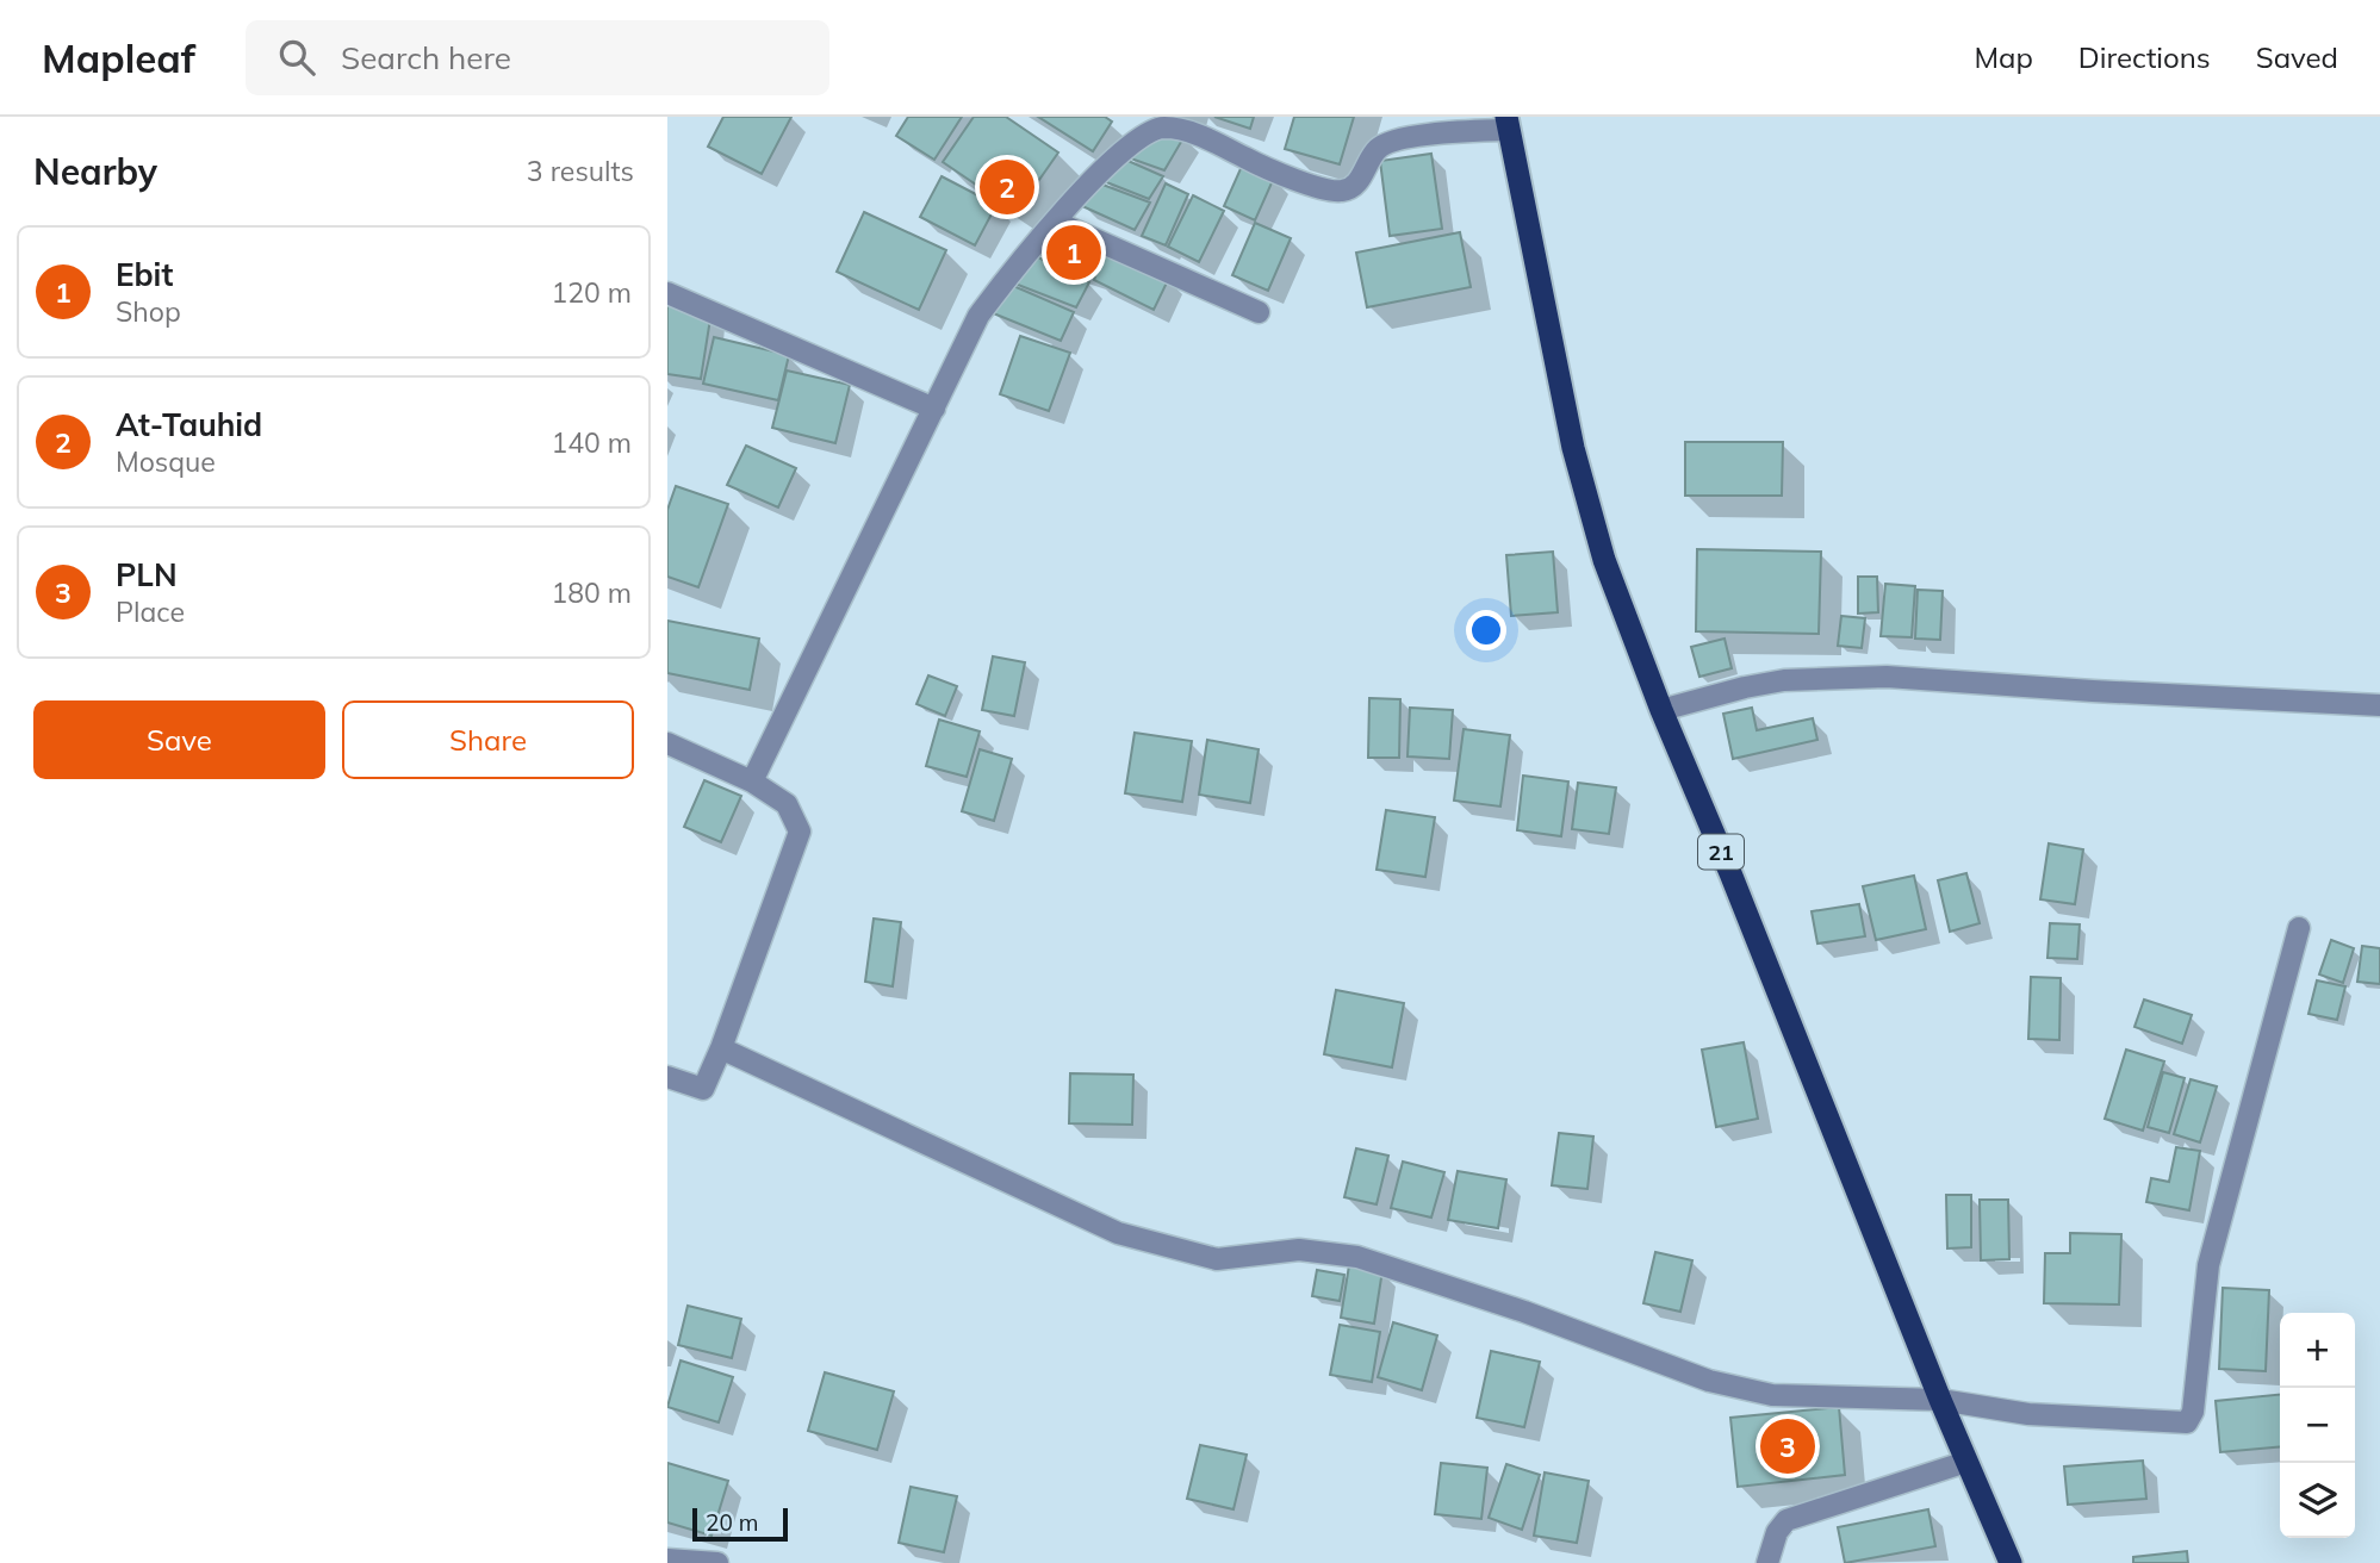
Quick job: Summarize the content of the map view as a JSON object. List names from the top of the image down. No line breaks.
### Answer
{"streets":{"highway":["21"]},"scale_bar":"20 m","page":{"header":"Mapleaf","search":"Search here","nav":["Map","Directions","Saved"],"heading":["Nearby","3 results"],"pins":["2","1","3"],"list":[{"mark":"1","name":"Ebit","note":"Shop","value":"120 m"},{"mark":"2","name":"At-Tauhid","note":"Mosque","value":"140 m"},{"mark":"3","name":"PLN","note":"Place","value":"180 m"}],"buttons":["Save","Share"],"map_buttons":["+","−"],"scale":"20 m"}}
